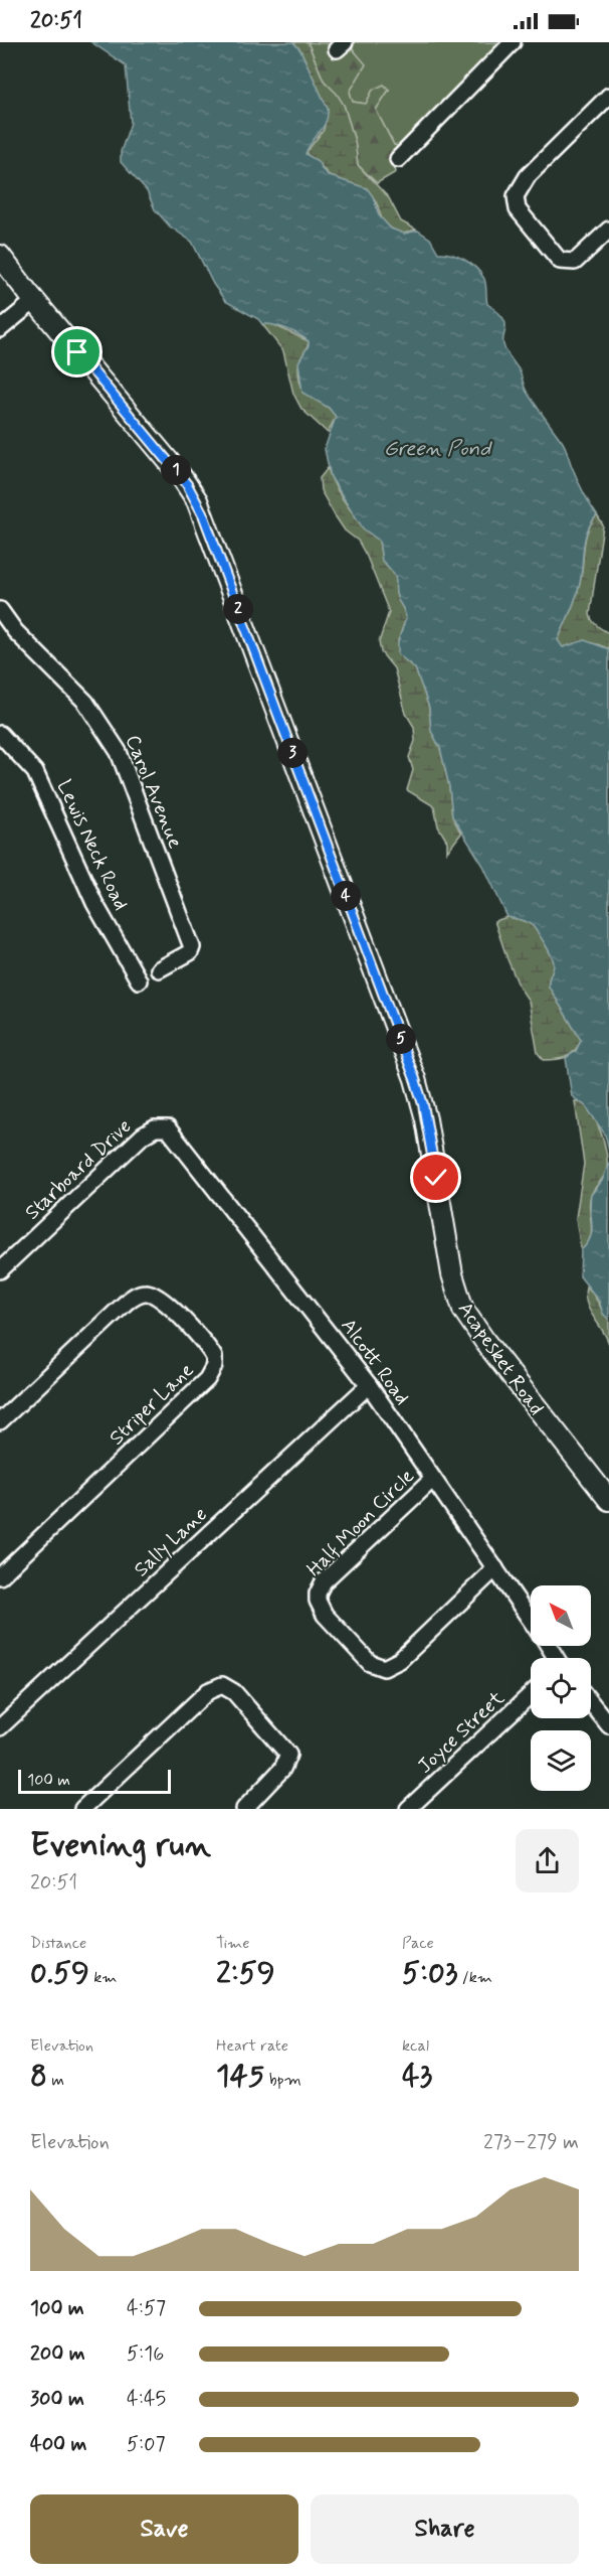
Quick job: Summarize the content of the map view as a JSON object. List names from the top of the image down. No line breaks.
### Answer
{"streets":{"main road":["Acapesket Road"],"street":["Carol Avenue","Lewis Neck Road","Starboard Drive","Alcott Road","Striper Lane","Half Moon Circle","Sally Lane","Joyce Street"]},"crossings":[["Starboard Drive","Alcott Road"],["Alcott Road","Half Moon Circle"],["Alcott Road","Sally Lane"]],"water":["Green Pond"],"scale_bar":"100 m","north":"top left","page":{"status":"20:51","pins":["1","2","3","4","5"],"scale":"100 m","heading":["Evening run","20:51"],"stats":[["Distance","0.59 km"],["Time","2:59"],["Pace","5:03 /km"],["Elevation","8 m"],["Heart rate","145 bpm"],["kcal","43"]],"chart":["Elevation","273–279 m"],"list":[{"name":"100 m","note":"4:57"},{"name":"200 m","note":"5:16"},{"name":"300 m","note":"4:45"},{"name":"400 m","note":"5:07"}],"buttons":["Save","Share"]}}
